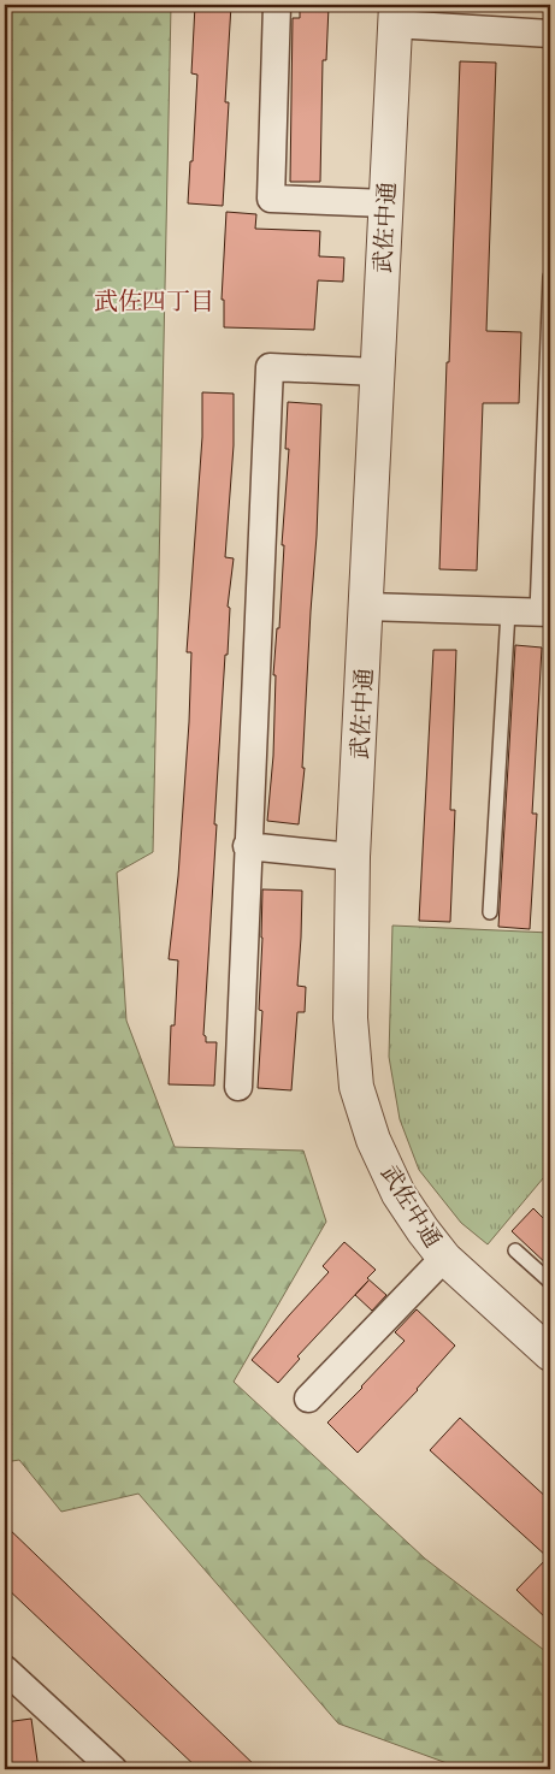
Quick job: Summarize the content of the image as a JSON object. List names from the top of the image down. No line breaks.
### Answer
{"streets":{"street":["武佐中通"]},"districts":["武佐四丁目"]}
